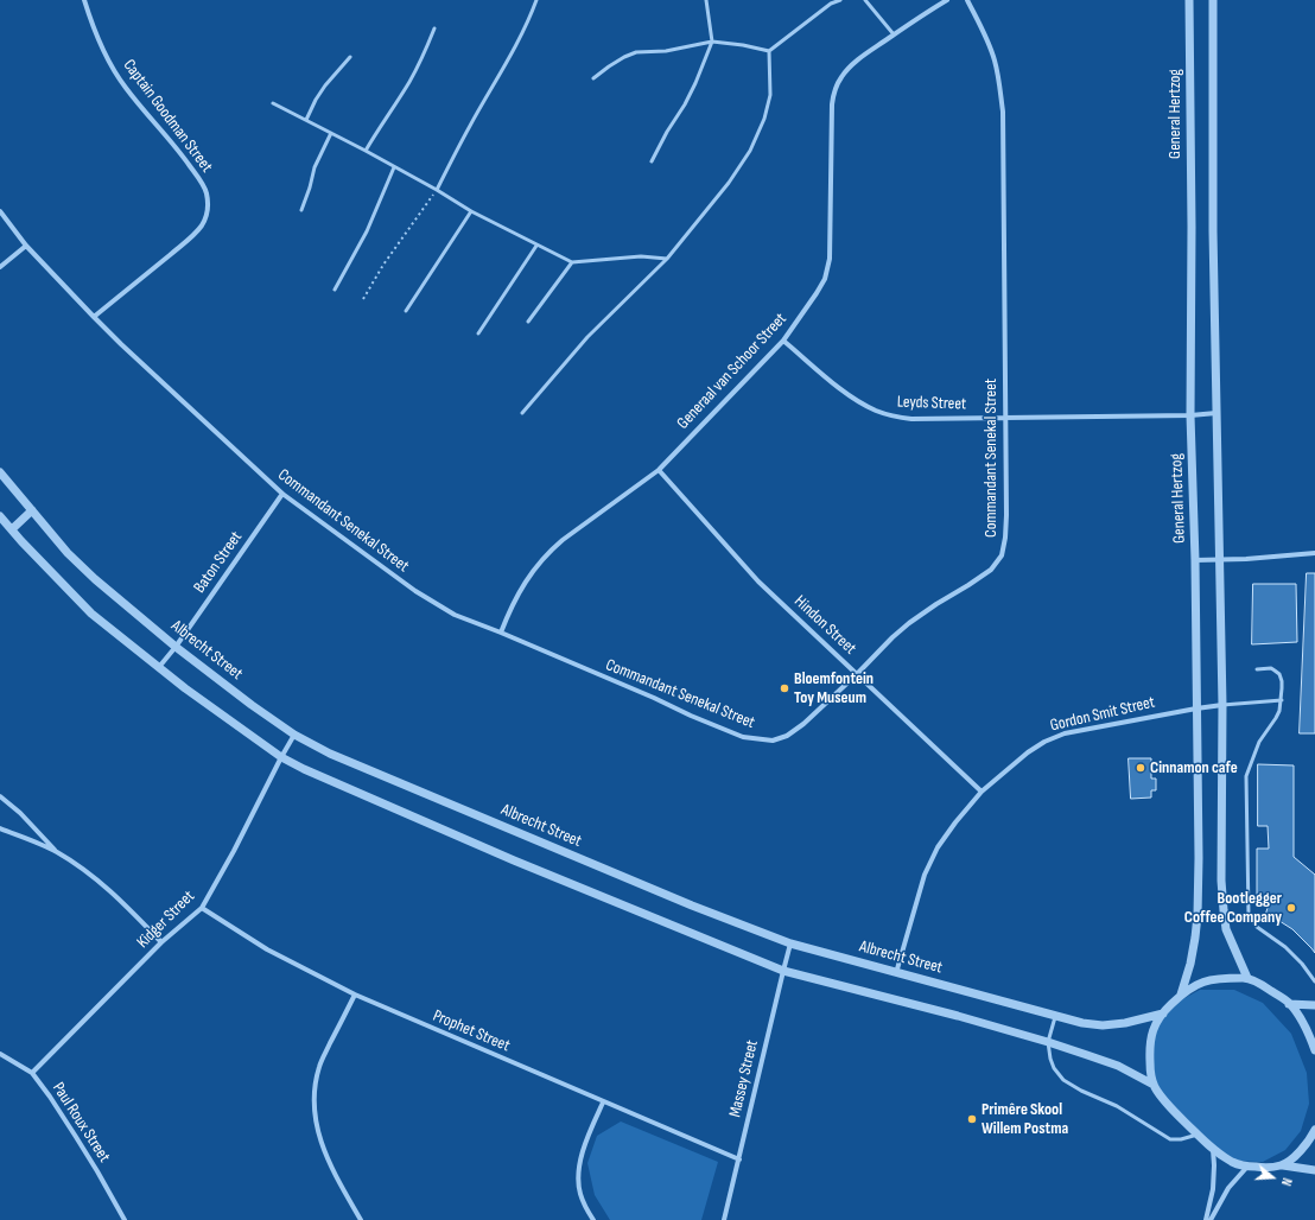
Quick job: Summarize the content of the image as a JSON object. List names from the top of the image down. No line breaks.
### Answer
{"streets":{"street":["General Hertzog","Captain Goodman Street","Generaal van Schoor Street","Leyds Street","Commandant Senekal Street","Baton Street","Hindon Street","Albrecht Street","Gordon Smit Street","Kidger Street","Prophet Street","Massey Street","Paul Roux Street"]},"crossings":[["General Hertzog","Leyds Street"],["General Hertzog","Gordon Smit Street"],["Captain Goodman Street","Commandant Senekal Street"],["Generaal van Schoor Street","Leyds Street"],["Generaal van Schoor Street","Commandant Senekal Street"],["Generaal van Schoor Street","Hindon Street"],["Leyds Street","Commandant Senekal Street"],["Commandant Senekal Street","Baton Street"],["Commandant Senekal Street","Hindon Street"],["Baton Street","Albrecht Street"],["Hindon Street","Gordon Smit Street"],["Albrecht Street","Gordon Smit Street"],["Albrecht Street","Kidger Street"],["Albrecht Street","Massey Street"],["Kidger Street","Prophet Street"],["Kidger Street","Paul Roux Street"],["Prophet Street","Massey Street"]],"places":["Bloemfontein Toy Museum","Cinnamon cafe","Bootlegger Coffee Company","Primêre Skool Willem Postma"],"north":"right"}
